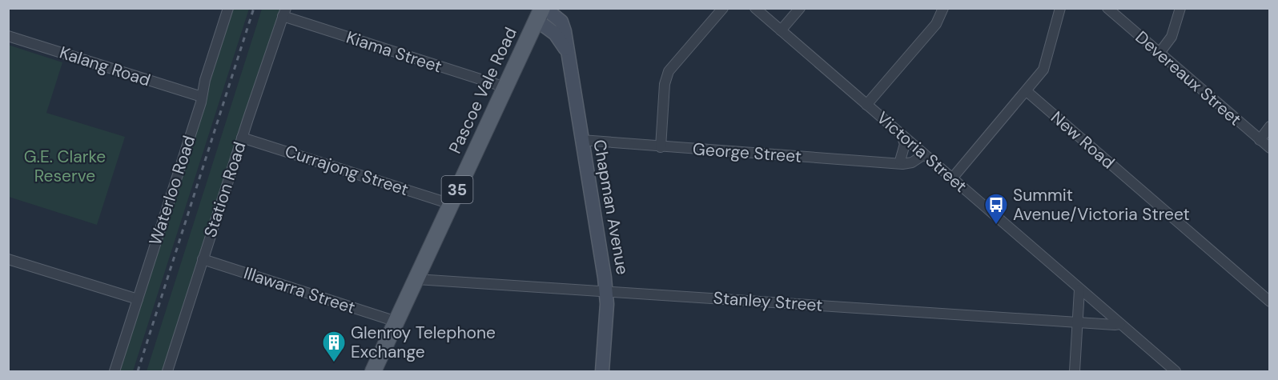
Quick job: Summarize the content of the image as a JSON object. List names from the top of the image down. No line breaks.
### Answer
{"streets":{"main road":["Pascoe Vale Road","35"],"street":["Kiama Street","Kalang Road","Devereaux Street","New Road","Victoria Street","George Street","Currajong Street","Station Road","Waterloo Road","Chapman Avenue","Illawarra Street","Stanley Street"]},"crossings":[["Kiama Street","Pascoe Vale Road"],["Kiama Street","Station Road"],["Kalang Road","Waterloo Road"],["Pascoe Vale Road","Currajong Street"],["Pascoe Vale Road","Chapman Avenue"],["Pascoe Vale Road","Illawarra Street"],["Pascoe Vale Road","Stanley Street"],["Victoria Street","George Street"],["Victoria Street","Stanley Street"],["George Street","Chapman Avenue"],["Currajong Street","Station Road"],["Station Road","Illawarra Street"],["Chapman Avenue","Stanley Street"]],"parks":["G.E. Clarke Reserve"],"places":{"bus stop":["Summit Avenue/Victoria Street"],"building":["Glenroy Telephone Exchange"]}}
